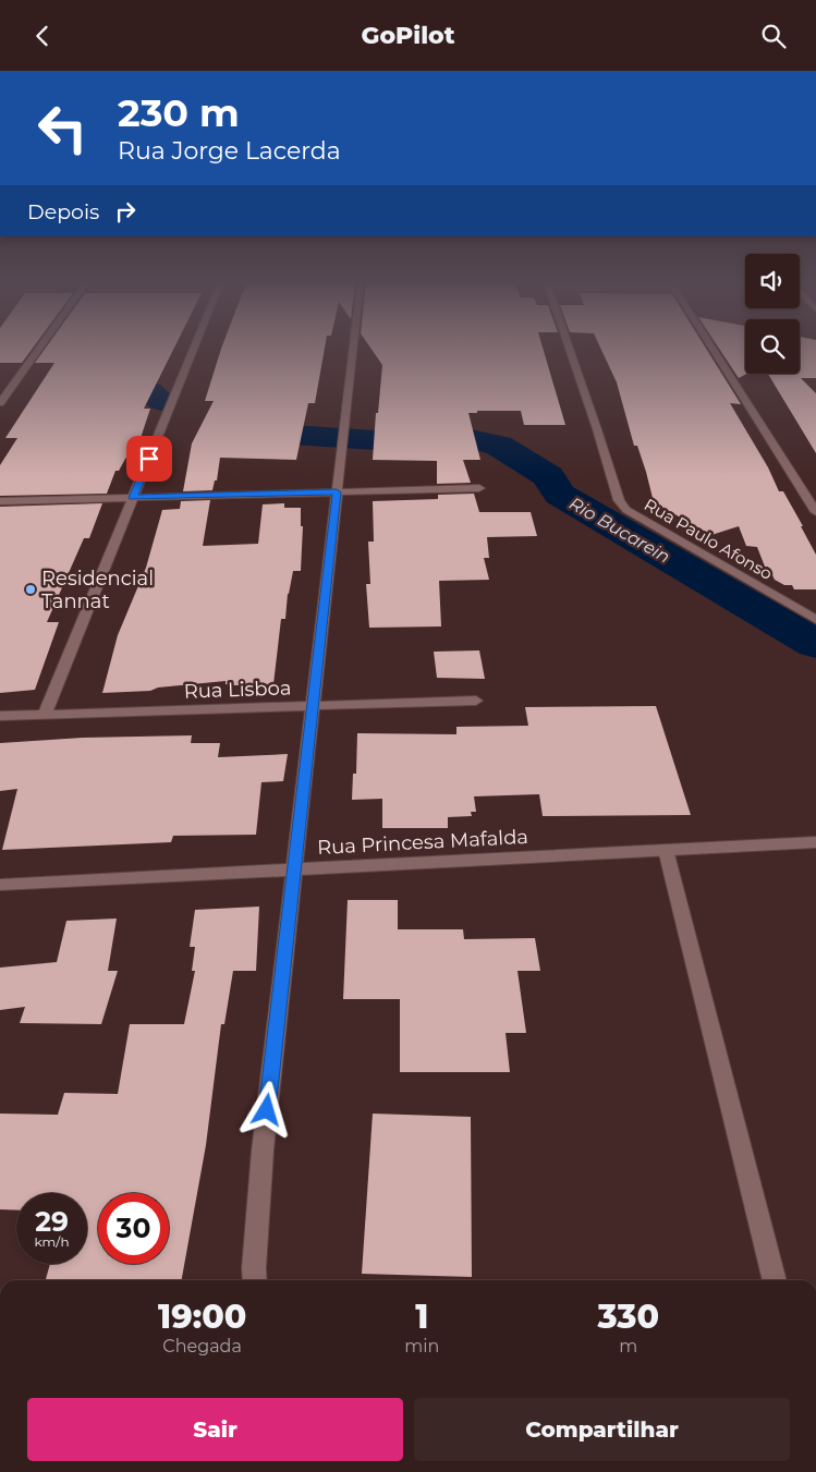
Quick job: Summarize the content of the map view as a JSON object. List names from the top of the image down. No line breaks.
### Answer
{"streets":{"street":["Rua Paulo Afonso","Rua Lisboa","Rua Princesa Mafalda"]},"water":["Rio Bucarein"],"places":["Residencial Tannat"],"page":{"header":"GoPilot","turn":["230 m","Rua Jorge Lacerda"],"then":"Depois","speed":"29 km/h","limit":"30","eta":["19:00","Chegada","1","min","330","m"],"buttons":["Sair","Compartilhar"]}}
